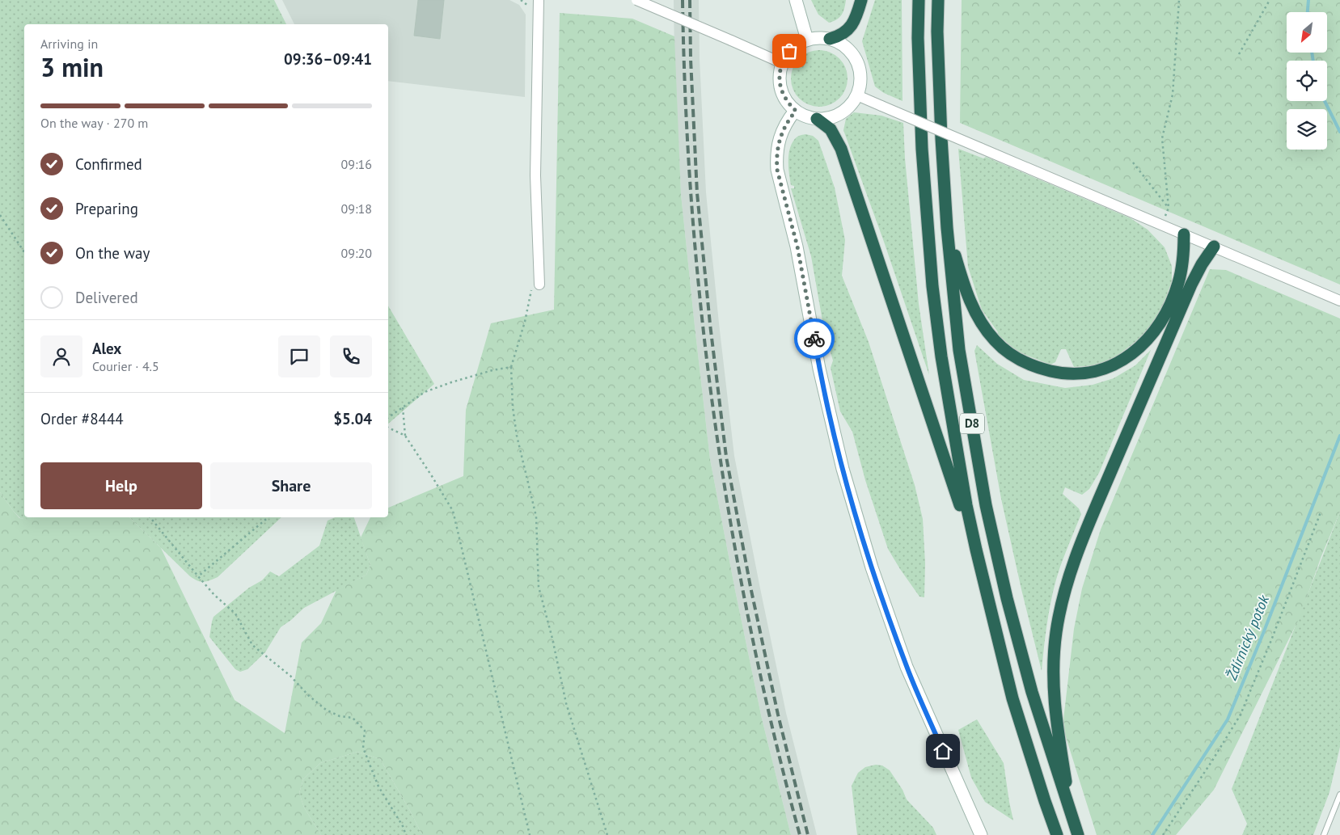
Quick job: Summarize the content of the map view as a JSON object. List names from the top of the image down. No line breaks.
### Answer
{"streets":{"highway":["D8"]},"water":["Ždírnický potok"],"north":"bottom left","page":{"heading":["3 min","Arriving in","09:36–09:41"],"panel":["Alex","Courier · 4.5","Order #8444","$5.04"],"bar":"On the way · 270 m","list":[["Confirmed","09:16"],["Preparing","09:18"],["On the way","09:20"],"Delivered"],"buttons":["Help","Share"]}}
